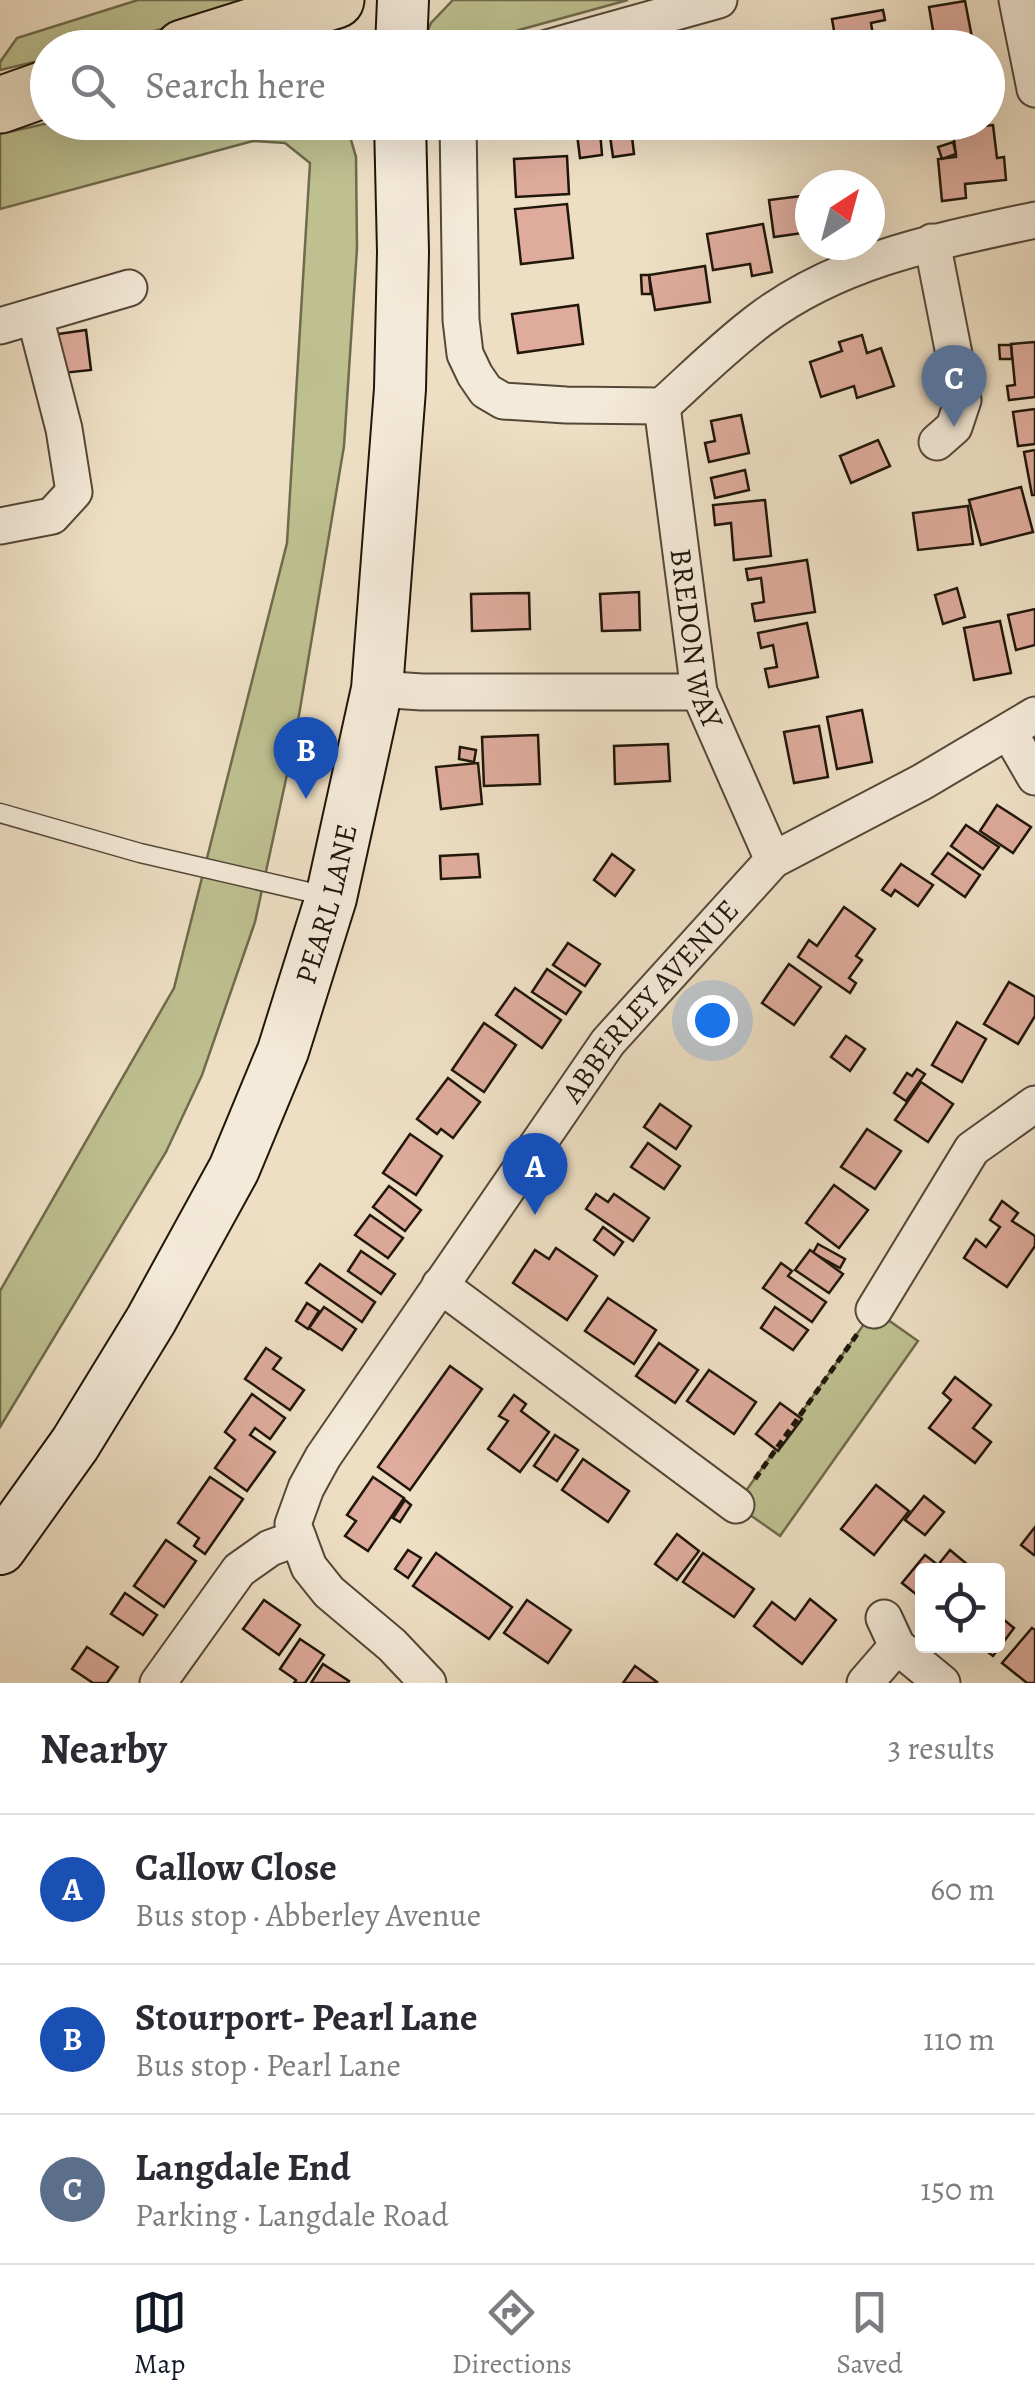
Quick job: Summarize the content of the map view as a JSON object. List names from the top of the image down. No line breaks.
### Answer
{"streets":{"main road":["PEARL LANE"],"street":["BREDON WAY","ABBERLEY AVENUE"]},"crossings":[["BREDON WAY","ABBERLEY AVENUE"]],"north":"top right","page":{"search":"Search here","pins":["C","B","A"],"heading":["Nearby","3 results"],"list":[{"mark":"A","name":"Callow Close","note":"Bus stop · Abberley Avenue","value":"60 m"},{"mark":"B","name":"Stourport- Pearl Lane","note":"Bus stop · Pearl Lane","value":"110 m"},{"mark":"C","name":"Langdale End","note":"Parking · Langdale Road","value":"150 m"}],"nav":["Map","Directions","Saved"]}}
